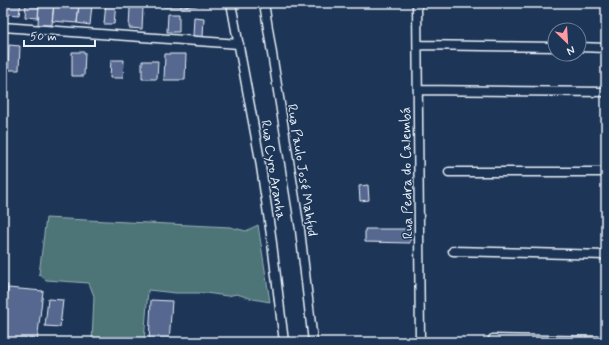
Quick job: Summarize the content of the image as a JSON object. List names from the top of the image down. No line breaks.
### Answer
{"streets":{"street":["Rua Cyro Aranha","Rua Paulo José Mahfud","Rua Pedra do Calembá"]},"scale_bar":"50 m","north":"bottom right"}
